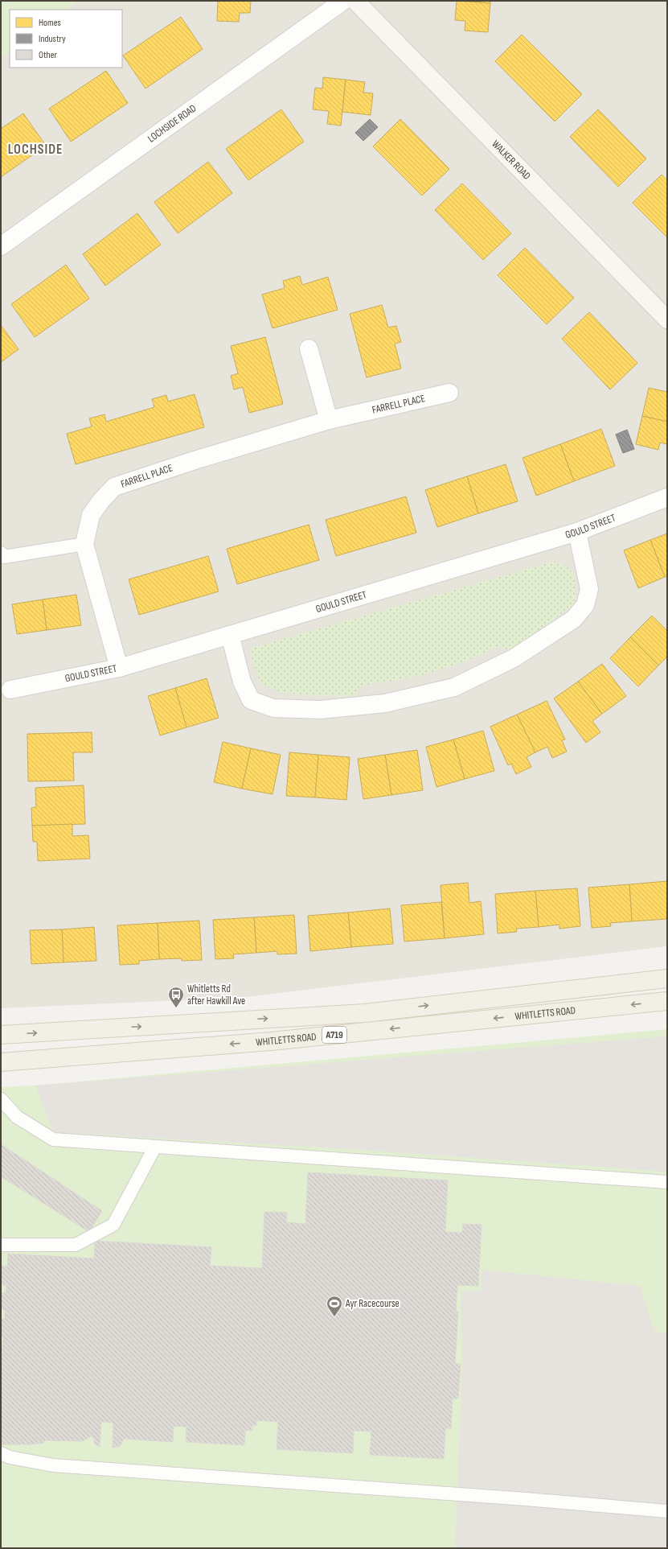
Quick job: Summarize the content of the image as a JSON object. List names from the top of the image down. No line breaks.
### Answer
{"streets":{"main road":["WHITLETTS ROAD","A719"],"street":["LOCHSIDE ROAD","WALKER ROAD","FARRELL PLACE","GOULD STREET"]},"crossings":[["FARRELL PLACE","GOULD STREET"]],"districts":["LOCHSIDE"],"places":{"bus stop":["Whitletts Rd after Hawkill Ave"],"sports":["Ayr Racecourse"]},"legend":["Homes","Industry","Other"]}
